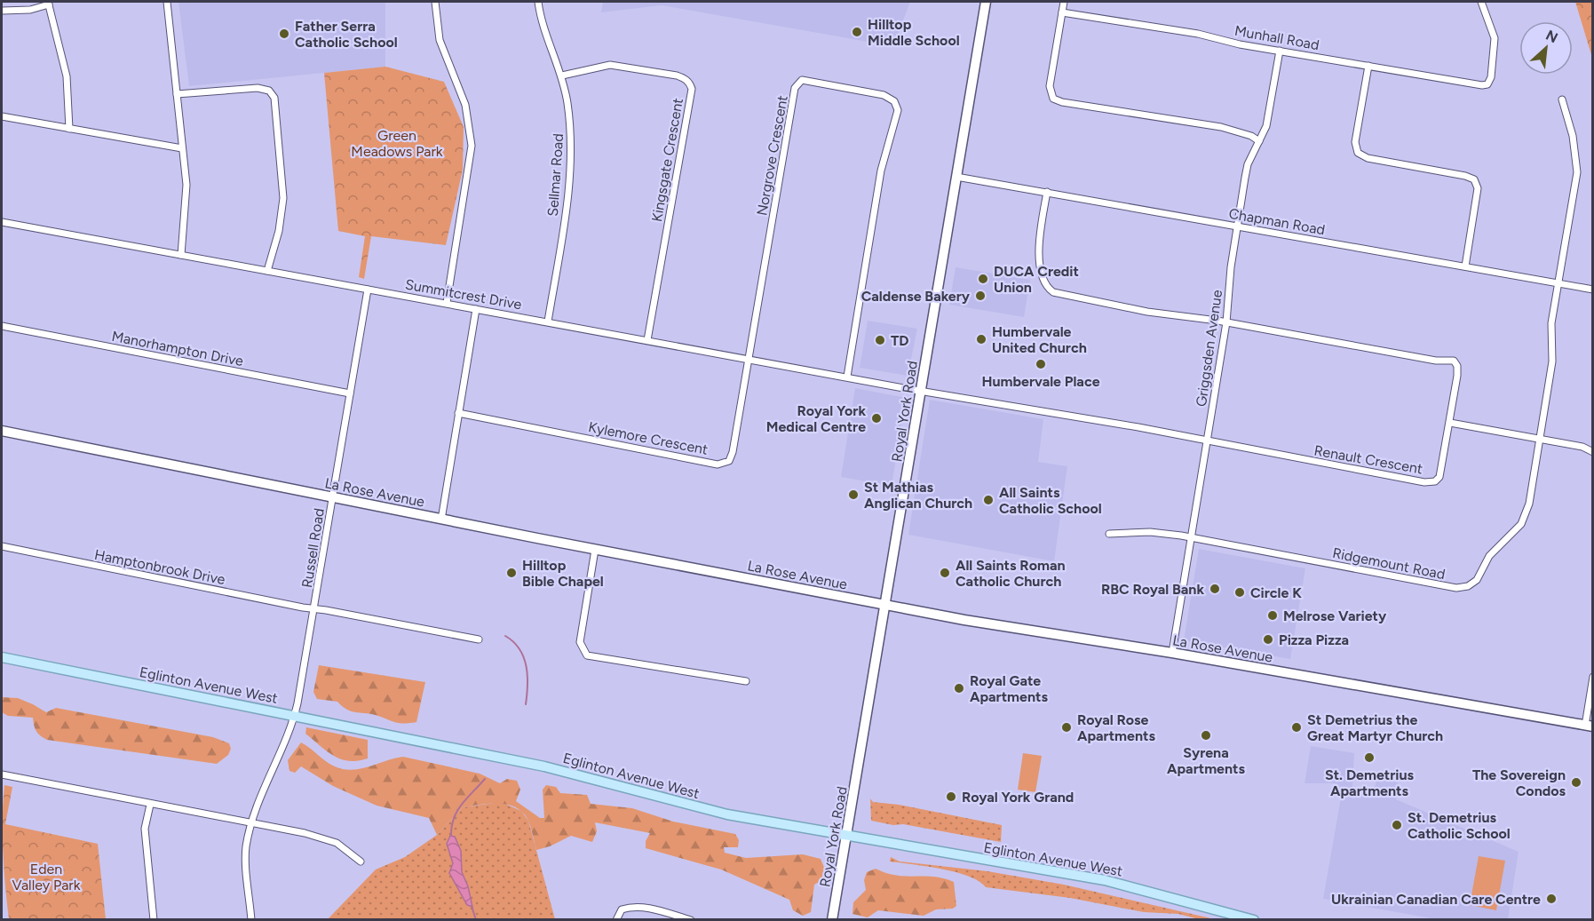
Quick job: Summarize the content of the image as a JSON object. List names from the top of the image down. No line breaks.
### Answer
{"streets":{"main road":["Eglinton Avenue West"],"street":["Munhall Road","Norgrove Crescent","Kingsgate Crescent","Sellmar Road","Chapman Road","Summitcrest Drive","Manorhampton Drive","Griggsden Avenue","Royal York Road","Kylemore Crescent","Renault Crescent","La Rose Avenue","Russell Road","Ridgemount Road","Hamptonbrook Drive"]},"crossings":[["Munhall Road","Griggsden Avenue"],["Norgrove Crescent","Summitcrest Drive"],["Norgrove Crescent","Kylemore Crescent"],["Kingsgate Crescent","Sellmar Road"],["Kingsgate Crescent","Summitcrest Drive"],["Sellmar Road","Summitcrest Drive"],["Chapman Road","Griggsden Avenue"],["Chapman Road","Royal York Road"],["Chapman Road","Renault Crescent"],["Chapman Road","Ridgemount Road"],["Summitcrest Drive","Royal York Road"],["Summitcrest Drive","Kylemore Crescent"],["Summitcrest Drive","Renault Crescent"],["Summitcrest Drive","Russell Road"],["Manorhampton Drive","Russell Road"],["Griggsden Avenue","Renault Crescent"],["Griggsden Avenue","La Rose Avenue"],["Griggsden Avenue","Ridgemount Road"],["Royal York Road","Renault Crescent"],["Royal York Road","La Rose Avenue"],["Royal York Road","Eglinton Avenue West"],["La Rose Avenue","Russell Road"],["Russell Road","Hamptonbrook Drive"],["Russell Road","Eglinton Avenue West"]],"parks":["Green Meadows Park","Eden Valley Park"],"places":["Hilltop Middle School","Father Serra Catholic School","DUCA Credit Union","Caldense Bakery","Humbervale United Church","TD","Humbervale Place","Royal York Medical Centre","St Mathias Anglican Church","All Saints Catholic School","Hilltop Bible Chapel","All Saints Roman Catholic Church","RBC Royal Bank","Circle K","Melrose Variety","Pizza Pizza","Royal Gate Apartments","Royal Rose Apartments","St Demetrius the Great Martyr Church","Syrena Apartments","St. Demetrius Apartments","The Sovereign Condos","Royal York Grand","St. Demetrius Catholic School","Ukrainian Canadian Care Centre"],"north":"top right"}
